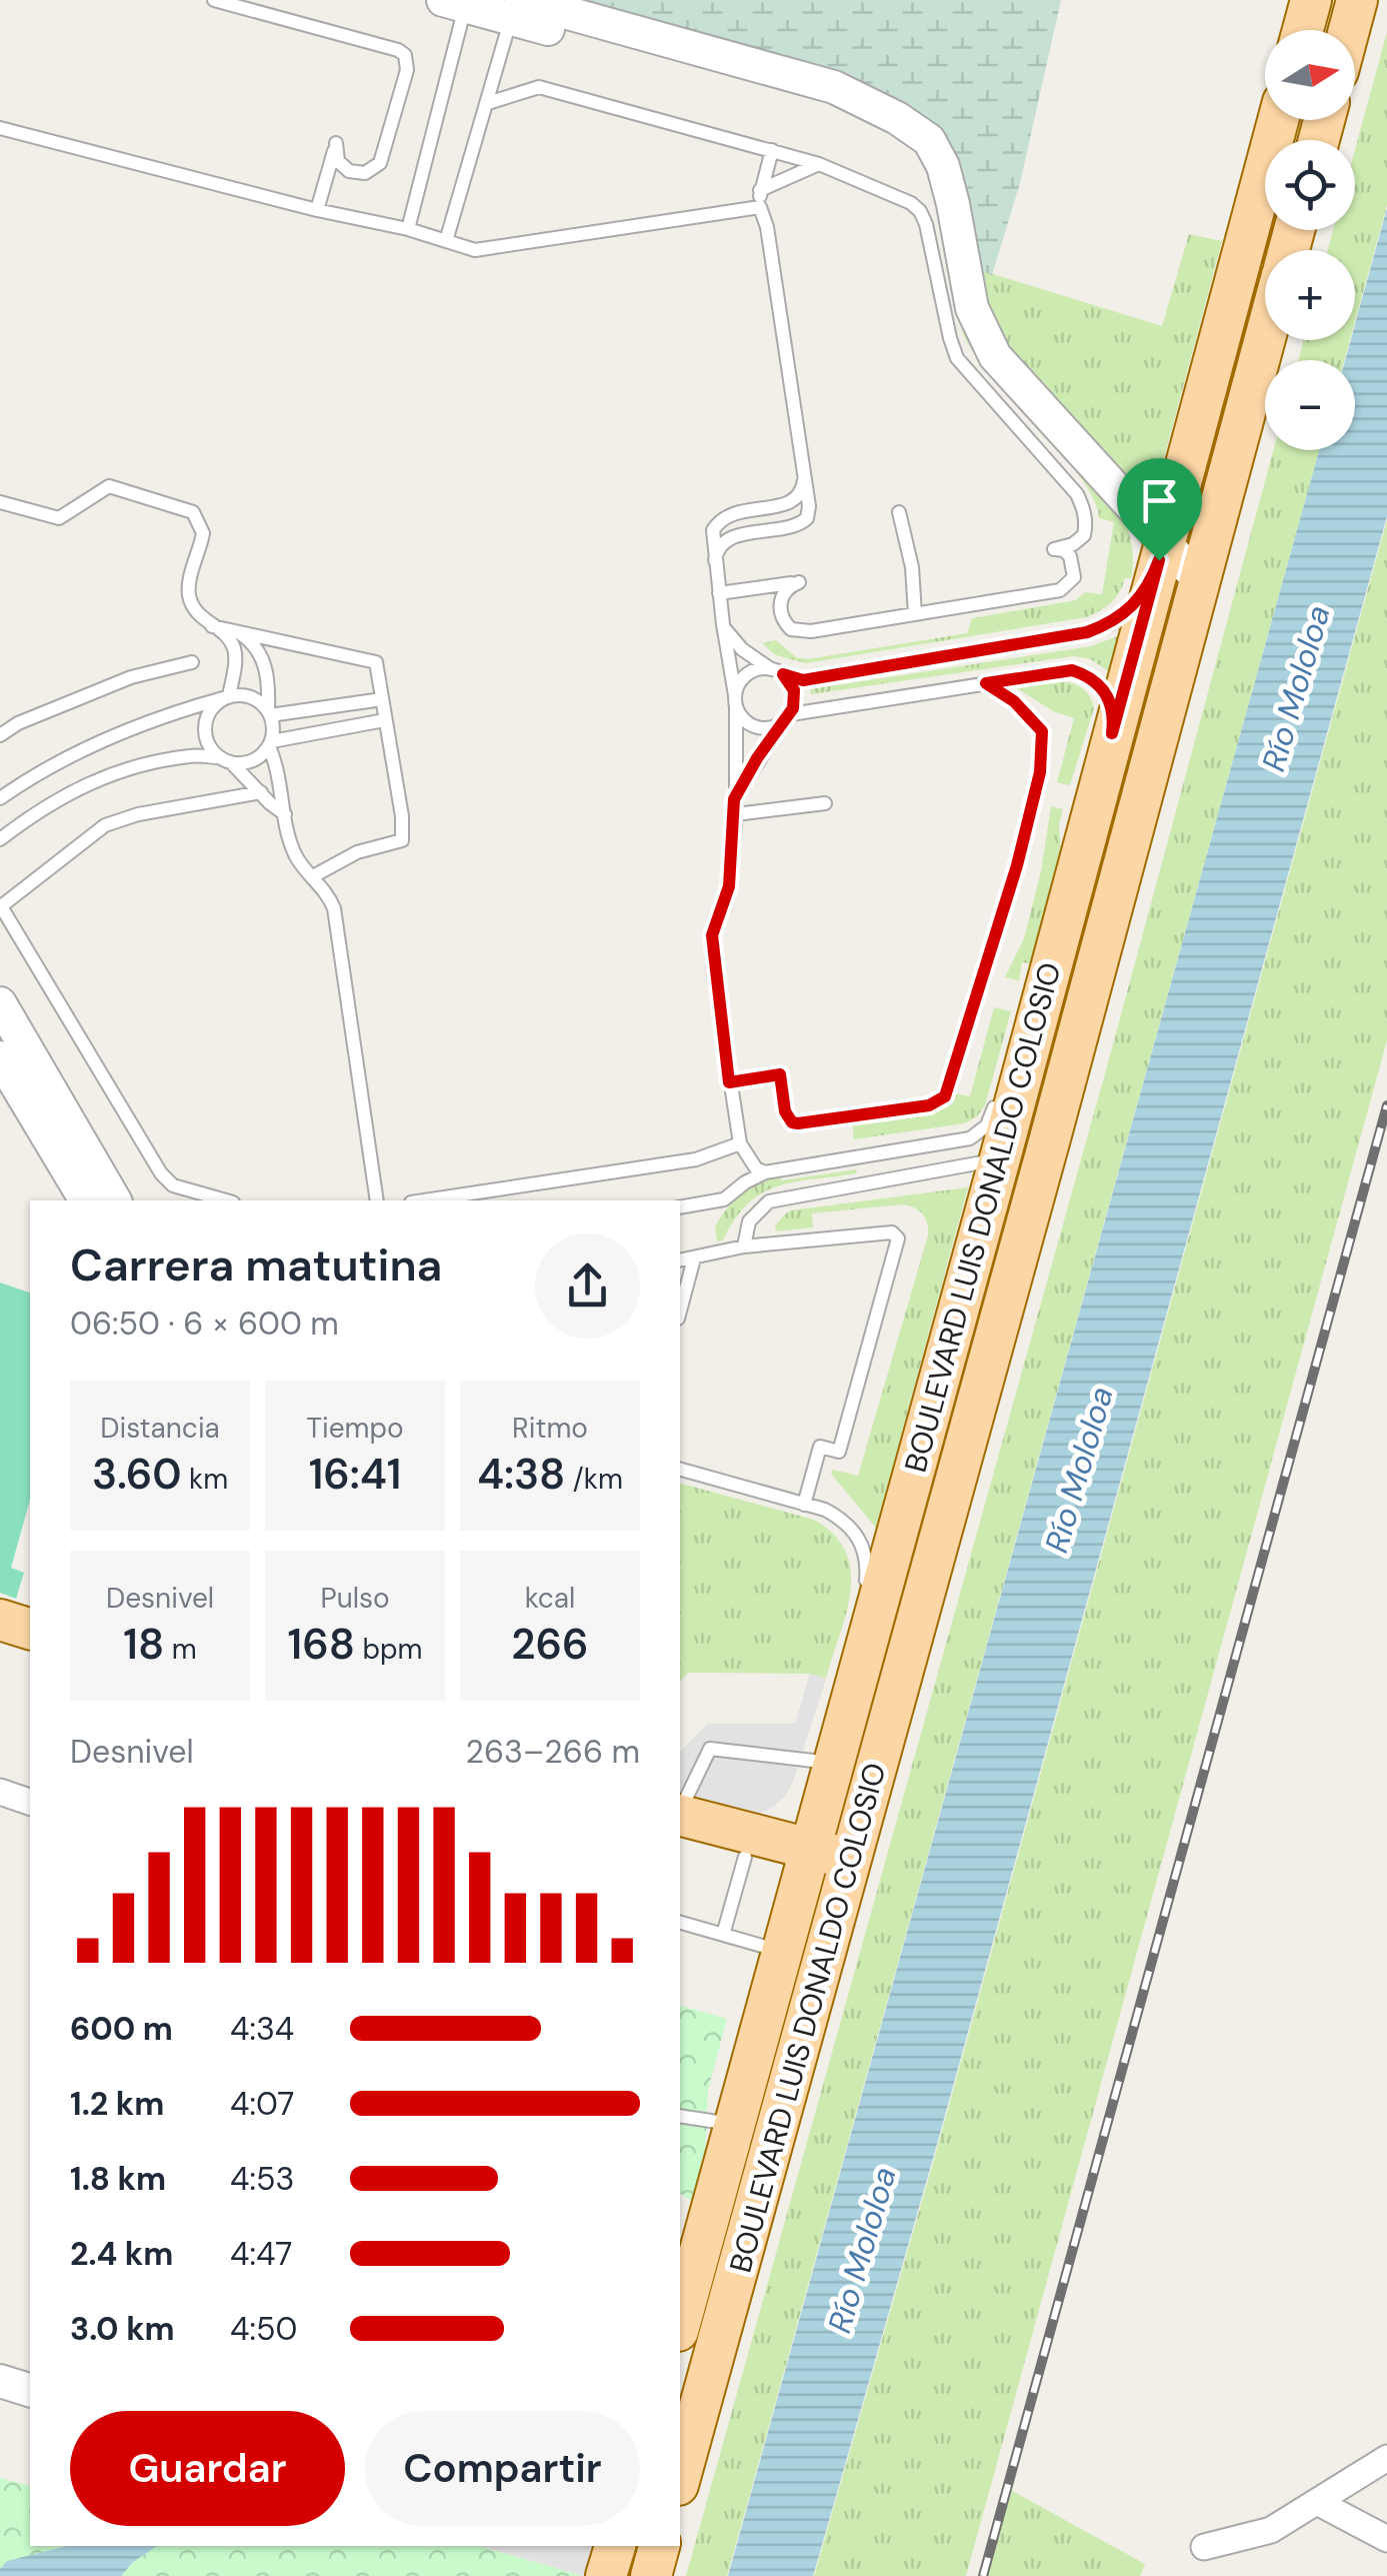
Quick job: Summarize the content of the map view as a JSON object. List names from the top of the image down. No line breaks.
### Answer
{"streets":{"main road":["BOULEVARD LUIS DONALDO COLOSIO"]},"water":["Río Mololoa"],"north":"right","page":{"map_buttons":["+","−"],"heading":["Carrera matutina","06:50 · 6 × 600 m"],"stats":[["Distancia","3.60 km"],["Tiempo","16:41"],["Ritmo","4:38 /km"],["Desnivel","18 m"],["Pulso","168 bpm"],["kcal","266"]],"chart":["Desnivel","263–266 m"],"list":[{"name":"600 m","note":"4:34"},{"name":"1.2 km","note":"4:07"},{"name":"1.8 km","note":"4:53"},{"name":"2.4 km","note":"4:47"},{"name":"3.0 km","note":"4:50"}],"buttons":["Guardar","Compartir"]}}
